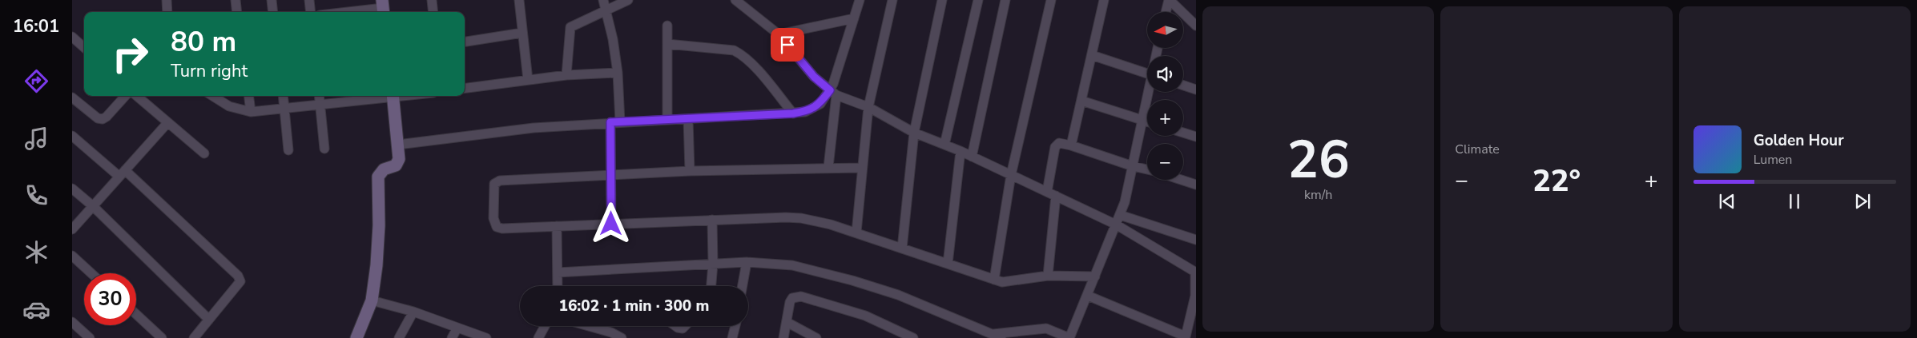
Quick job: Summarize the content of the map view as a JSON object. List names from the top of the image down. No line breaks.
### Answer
{"north":"left","page":{"tabs":"16:01","tile":[["26","km/h"],"Climate"],"map_buttons":["+","−"],"turn":["80 m","Turn right"],"song":["Golden Hour","Lumen"],"heat":["−","22°","+"],"limit":"30","trip":"16:02 · 1 min · 300 m"}}
